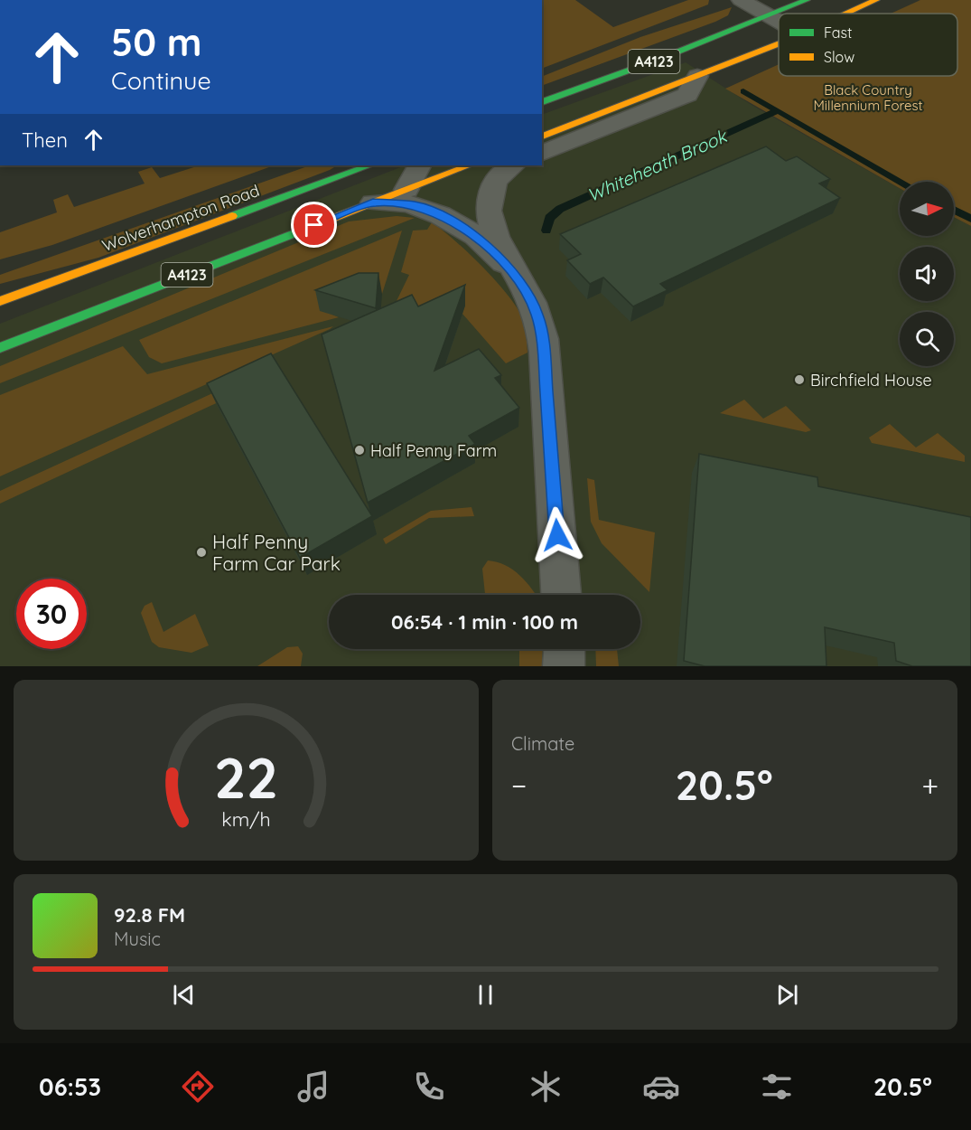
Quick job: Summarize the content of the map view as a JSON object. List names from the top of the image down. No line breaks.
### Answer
{"streets":{"highway":["A4123","Wolverhampton Road"]},"water":["Whiteheath Brook"],"parks":["Black Country Millennium Forest"],"places":["Birchfield House","Half Penny Farm","Half Penny Farm Car Park"],"legend":["Fast","Slow"],"north":"right","page":{"turn":["50 m","Continue"],"then":"Then","limit":"30","trip":"06:54 · 1 min · 100 m","tile":"Climate","heat":["−","20.5°","+"],"song":["92.8 FM","Music"],"tabs":["06:53","20.5°"],"gauge":["22","km/h"]}}
